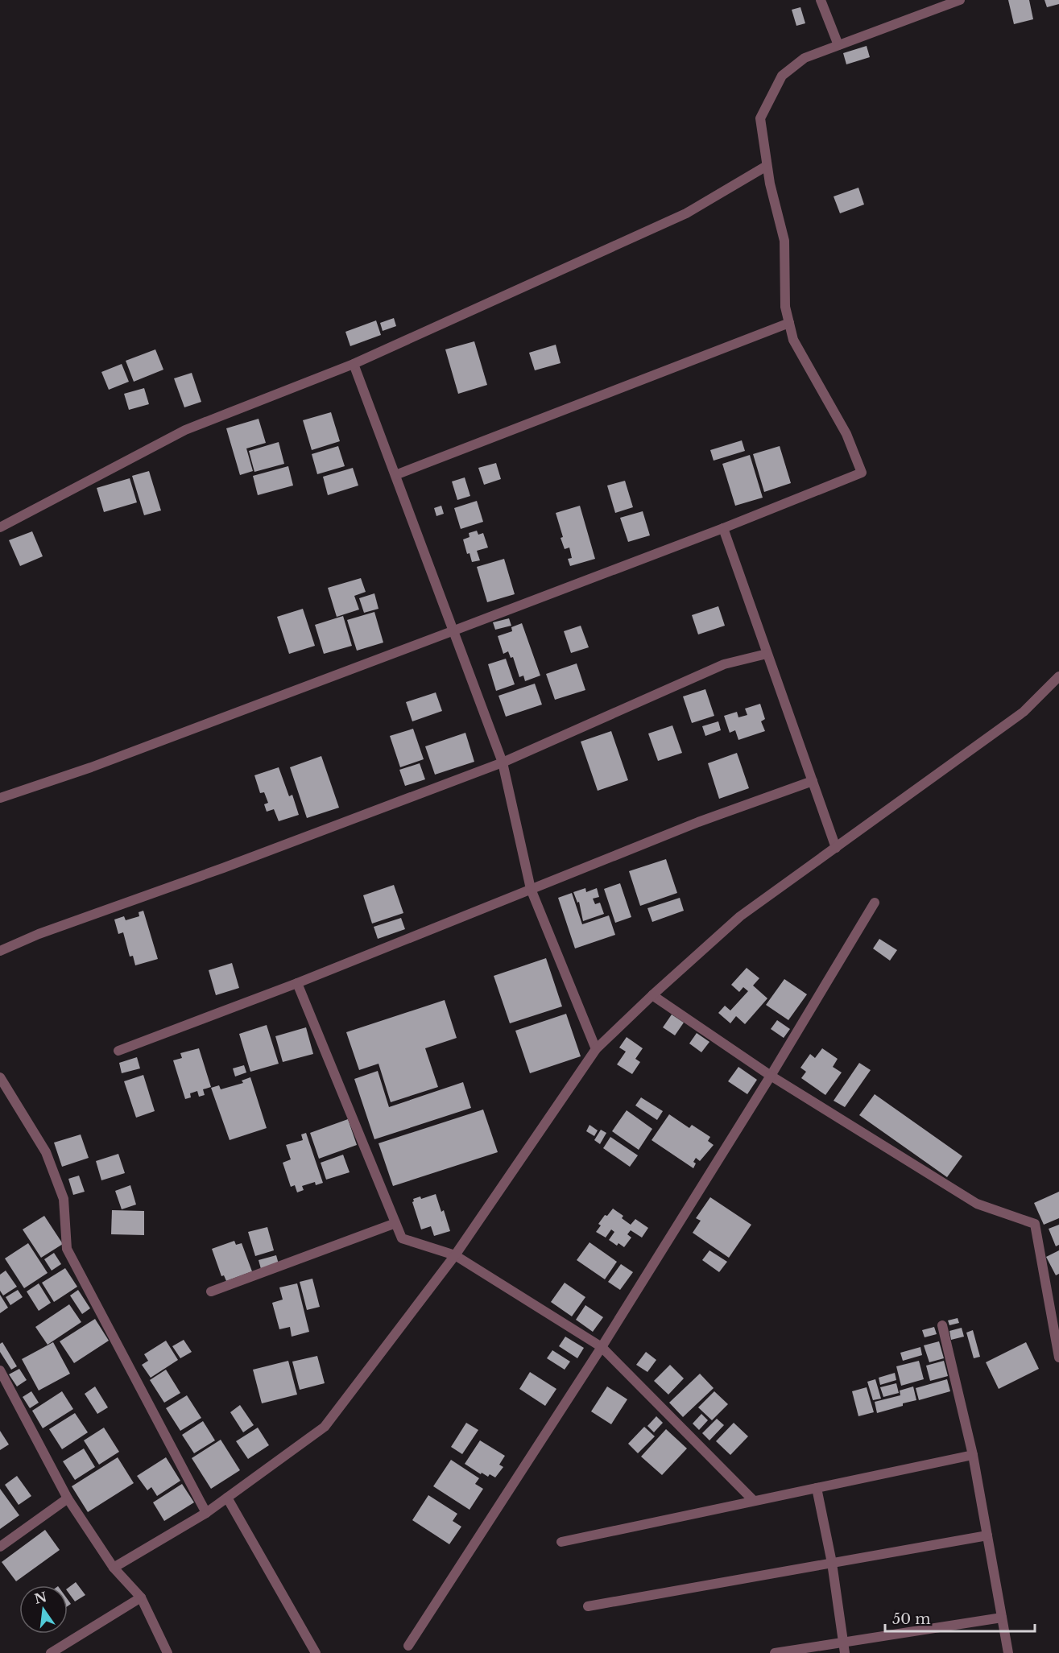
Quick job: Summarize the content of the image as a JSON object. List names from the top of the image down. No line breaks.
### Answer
{"scale_bar":"50 m","north":"top"}
